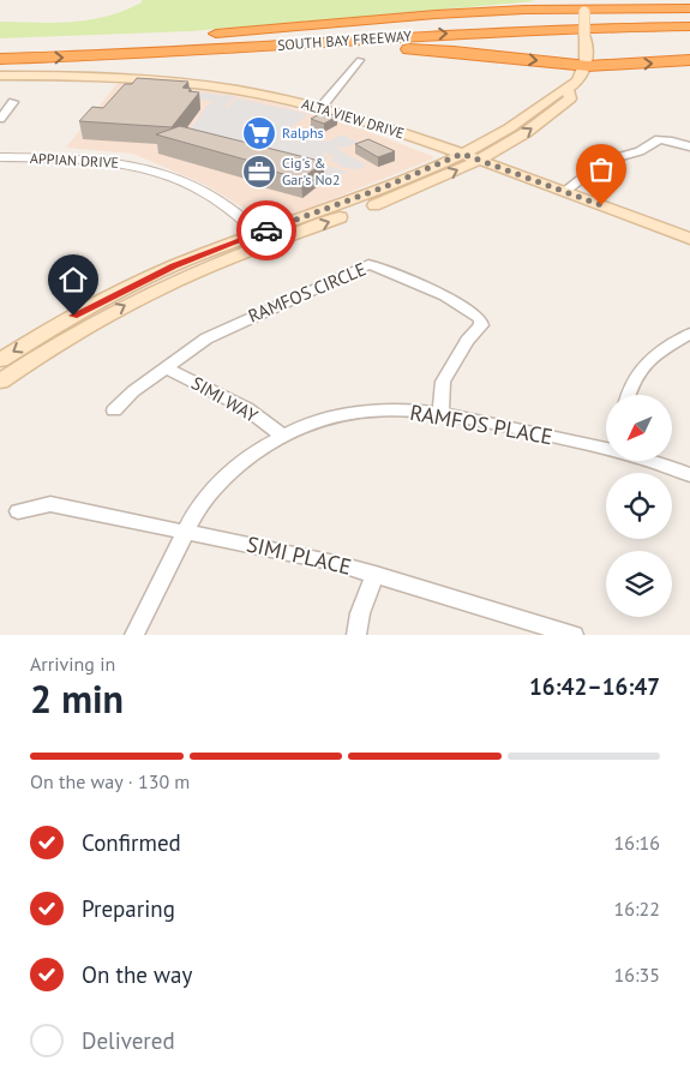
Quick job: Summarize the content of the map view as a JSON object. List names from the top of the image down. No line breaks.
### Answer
{"streets":{"highway":["SOUTH BAY FREEWAY"],"main road":["ALTA VIEW DRIVE"],"street":["APPIAN DRIVE","RAMFOS CIRCLE","SIMI WAY","RAMFOS PLACE","SIMI PLACE"]},"crossings":[["RAMFOS CIRCLE","SIMI WAY"],["RAMFOS CIRCLE","RAMFOS PLACE"],["SIMI WAY","RAMFOS PLACE"],["RAMFOS PLACE","SIMI PLACE"]],"places":{"supermarket":["Ralphs"],"office":["Cig's & Gar's No2"]},"north":"bottom left","page":{"heading":["2 min","Arriving in","16:42–16:47"],"bar":"On the way · 130 m","list":[["Confirmed","16:16"],["Preparing","16:22"],["On the way","16:35"],"Delivered"]}}
